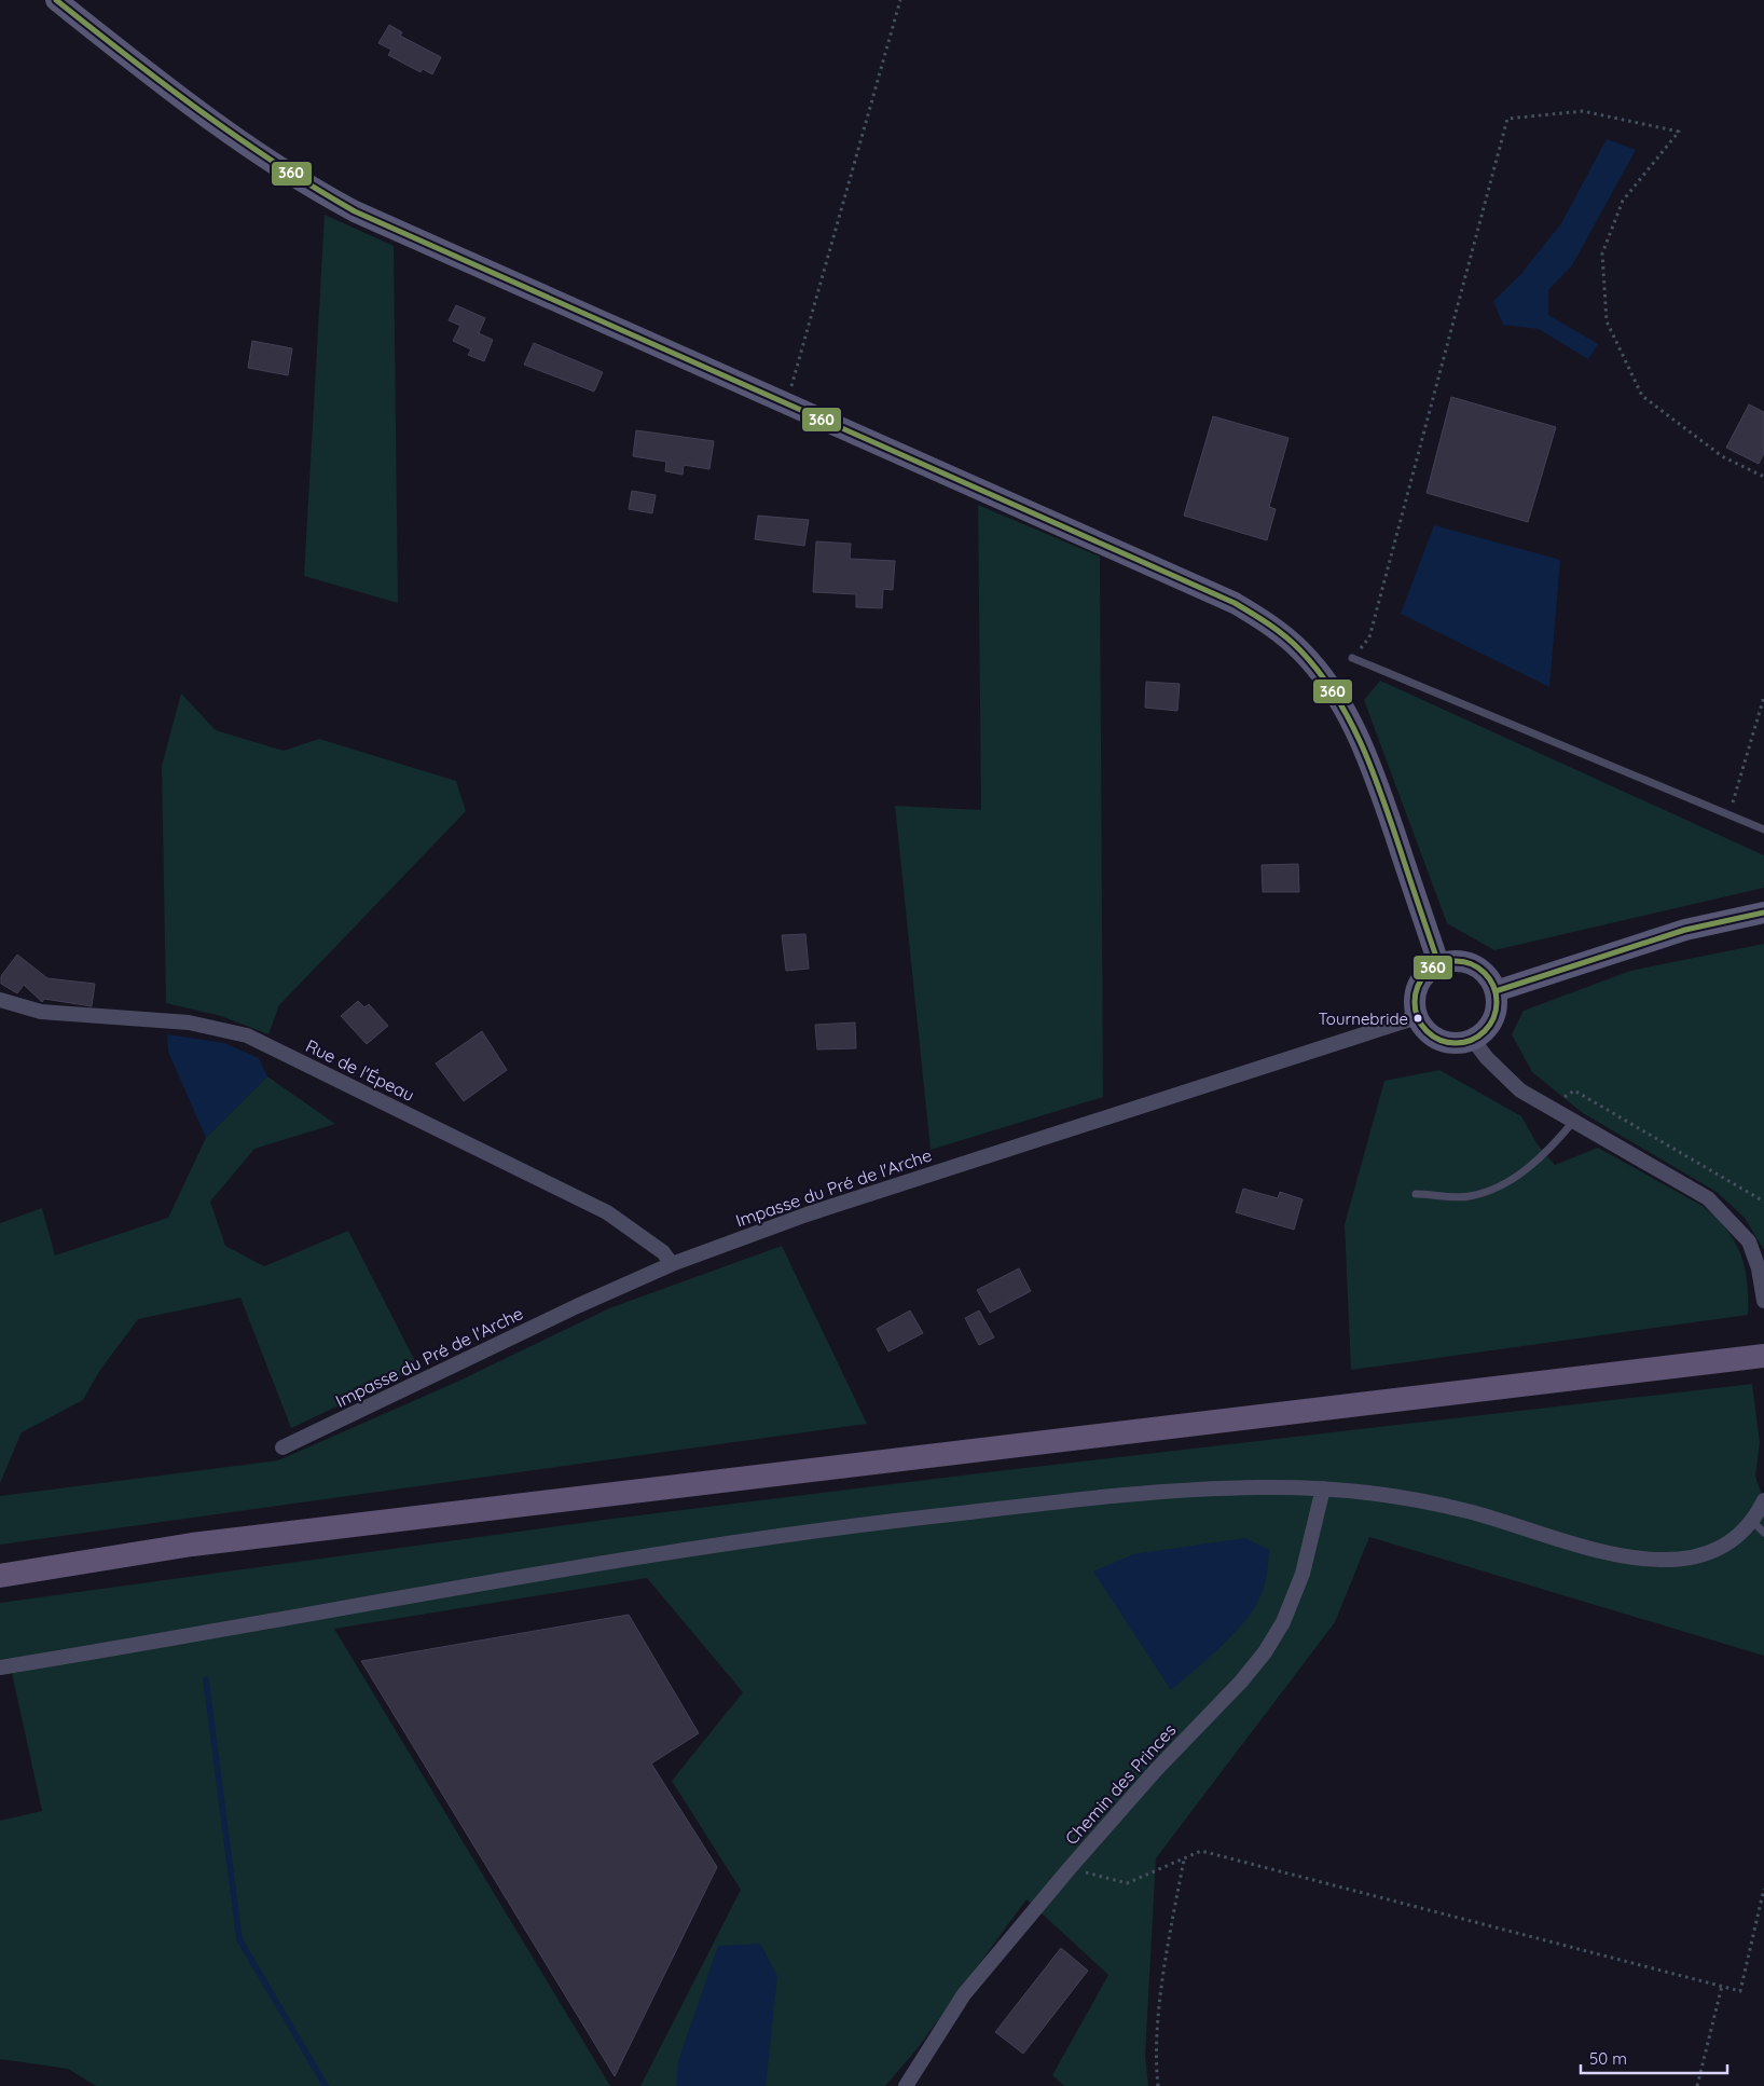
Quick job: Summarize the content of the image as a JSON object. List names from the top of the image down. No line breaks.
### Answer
{"streets":{"street":["Rue de l'Épeau","Impasse du Pré de l'Arche","Chemin des Princes"]},"crossings":[["Rue de l'Épeau","Impasse du Pré de l'Arche"]],"places":["Tournebride"],"lines":["transit line 360"],"scale_bar":"50 m"}
